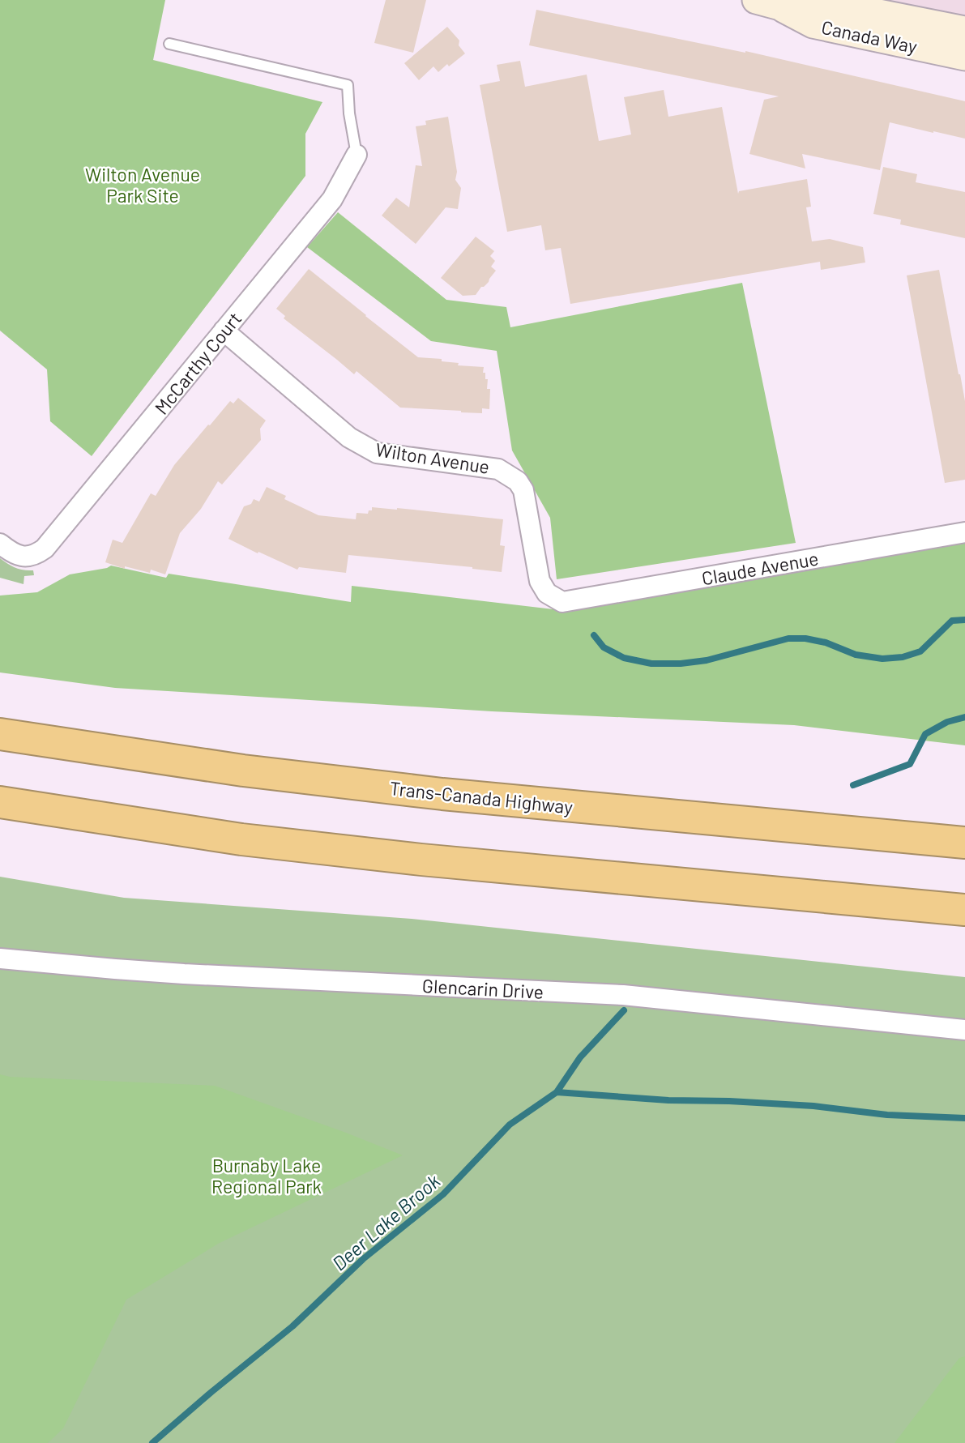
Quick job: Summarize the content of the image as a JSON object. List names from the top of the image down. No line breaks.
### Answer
{"streets":{"highway":["Trans-Canada Highway"],"main road":["Canada Way"],"street":["McCarthy Court","Wilton Avenue","Claude Avenue","Glencarin Drive"]},"crossings":[["McCarthy Court","Wilton Avenue"],["Wilton Avenue","Claude Avenue"]],"water":["Deer Lake Brook"],"parks":["Wilton Avenue Park Site","Burnaby Lake Regional Park"]}
